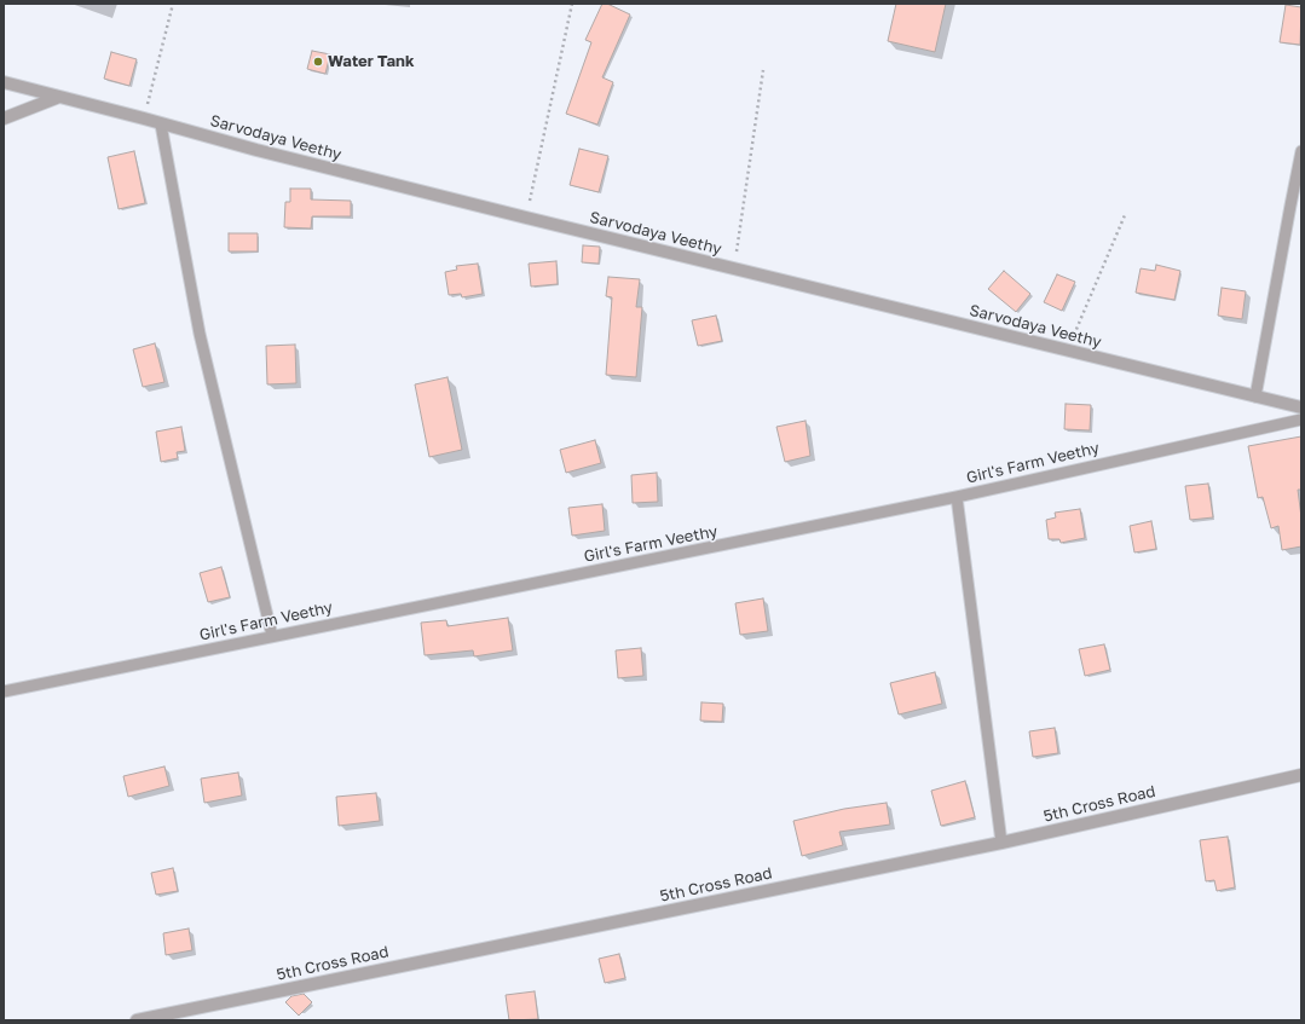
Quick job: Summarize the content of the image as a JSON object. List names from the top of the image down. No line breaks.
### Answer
{"streets":{"street":["Sarvodaya Veethy","5th Cross Road"],"lane":["Girl's Farm Veethy"]},"places":["Water Tank"]}
